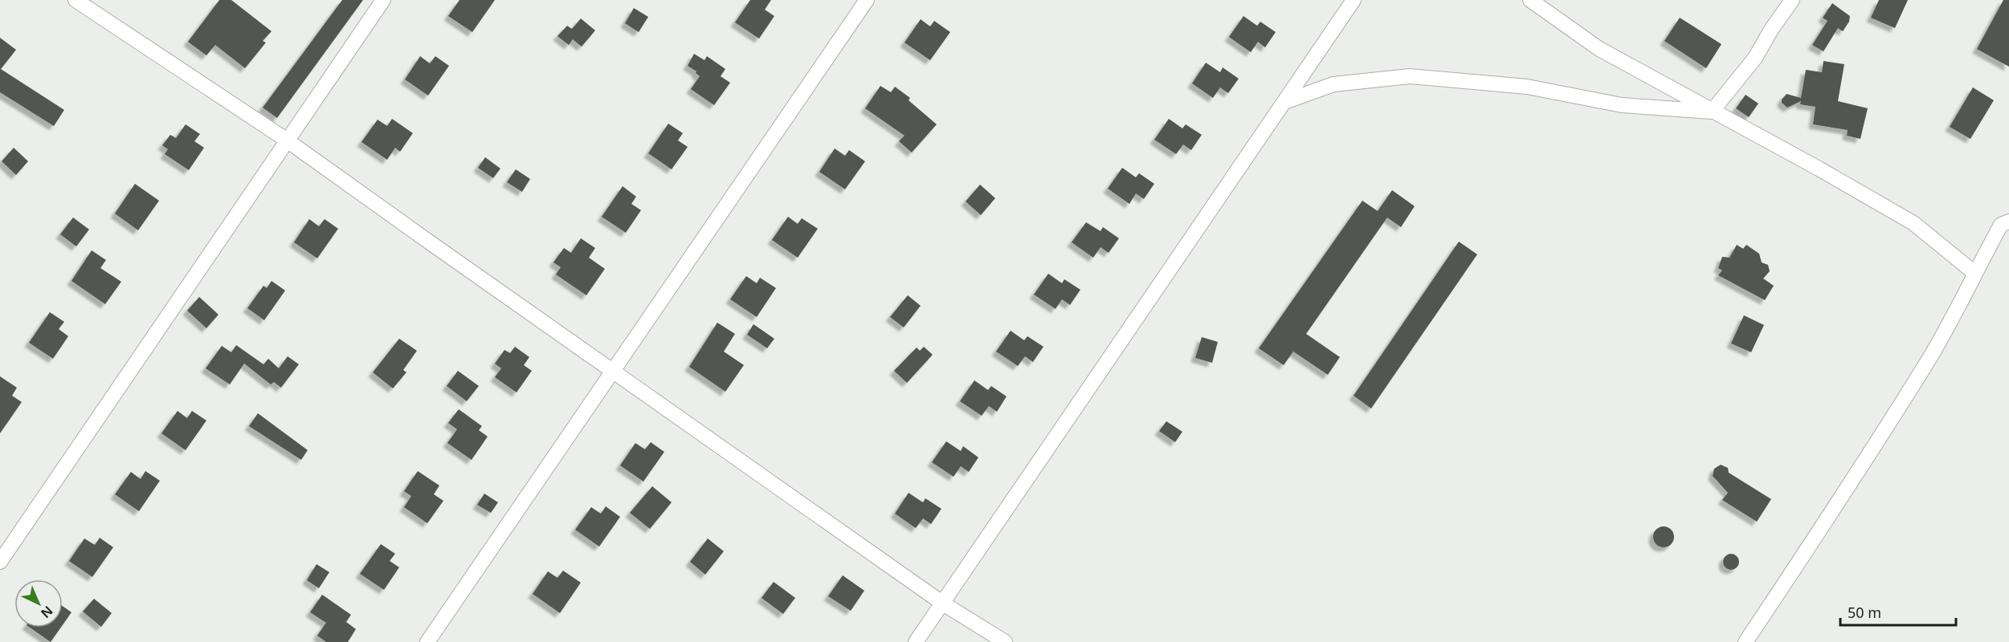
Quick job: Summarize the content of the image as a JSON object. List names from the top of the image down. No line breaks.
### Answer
{"scale_bar":"50 m","north":"bottom right"}
